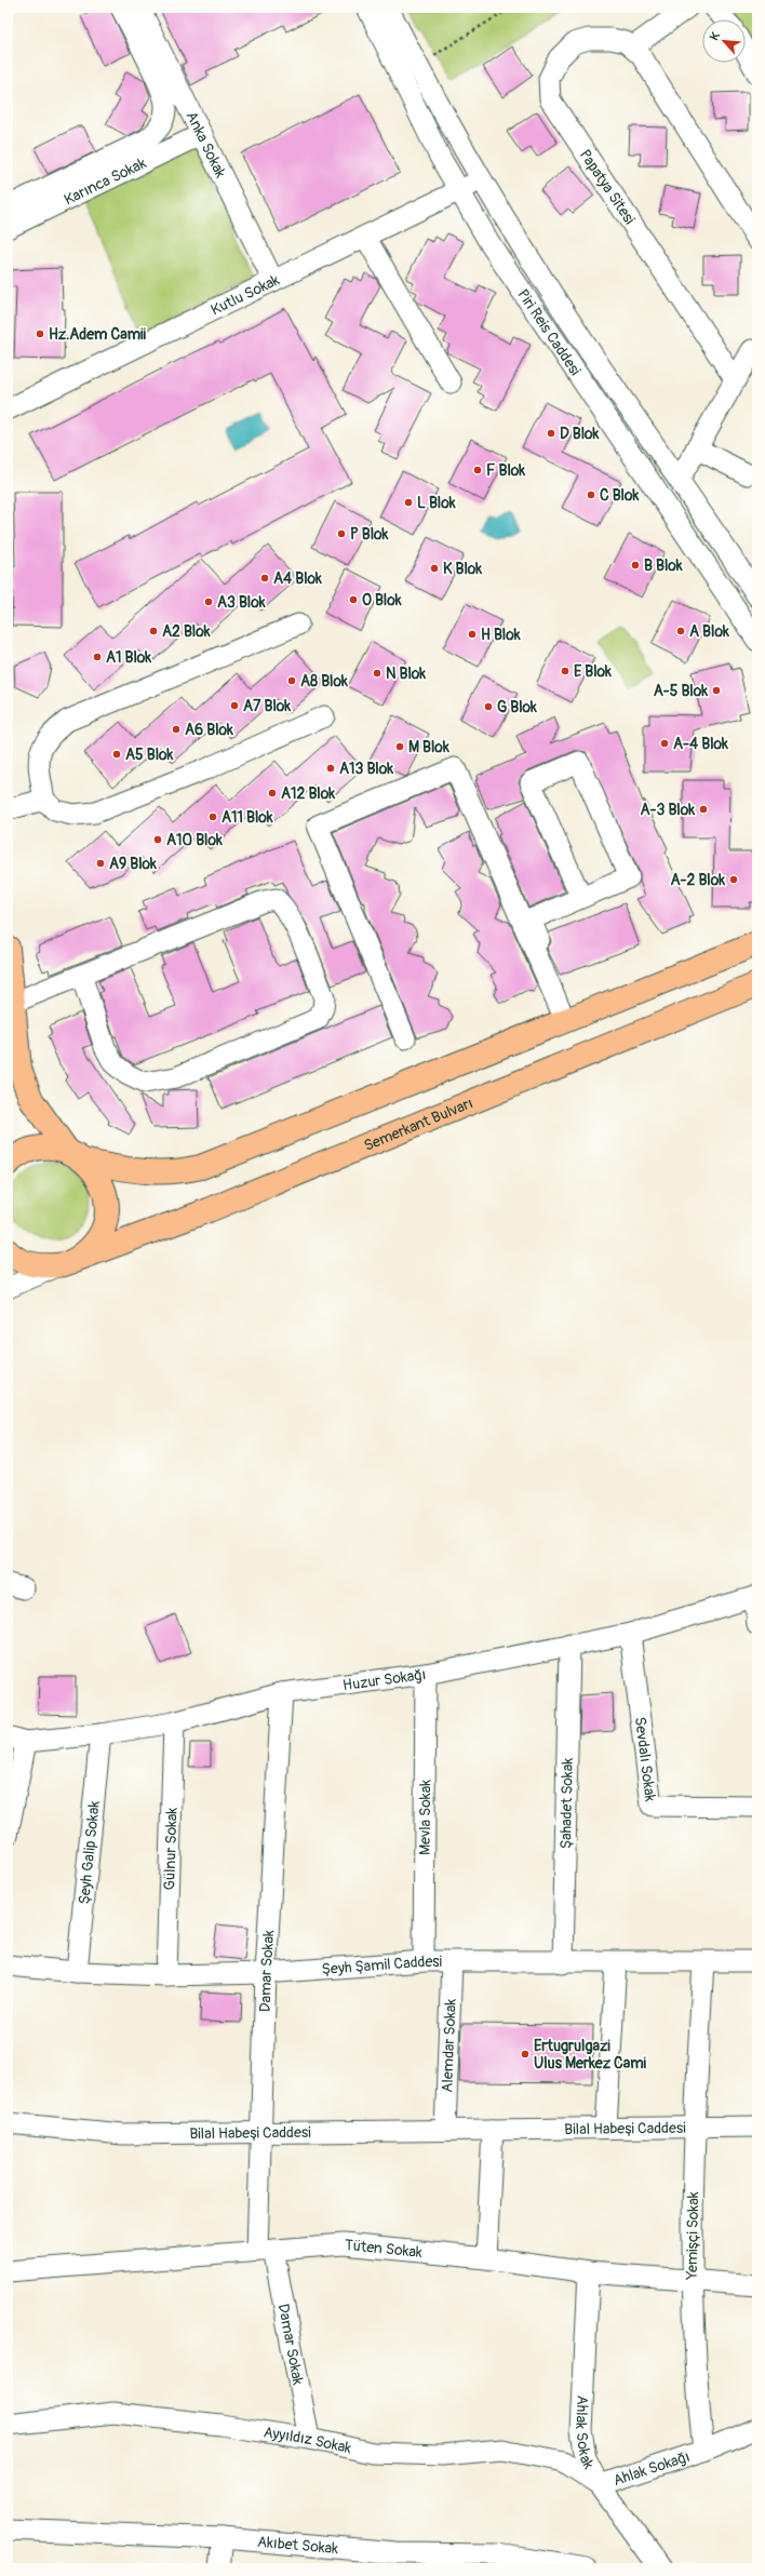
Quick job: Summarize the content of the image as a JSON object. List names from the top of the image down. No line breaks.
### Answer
{"streets":{"main road":["Semerkant Bulvarı"],"street":["Anka Sokak","Karınca Sokak","Papatya Sitesi","Kutlu Sokak","Piri Reis Caddesi","Huzur Sokağı","Sevdalı Sokak","Şahadet Sokak","Mevla Sokak","Gülnur Sokak","Şeyh Galip Sokak","Şeyh Şamil Caddesi","Damar Sokak","Alemdar Sokak","Bilal Habeşi Caddesi","Yemişçi Sokak","Tüten Sokak","Ahlak Sokak","Ayyıldız Sokak","Ahlak Sokağı","Akıbet Sokak"]},"crossings":[["Anka Sokak","Karınca Sokak"],["Anka Sokak","Kutlu Sokak"],["Kutlu Sokak","Piri Reis Caddesi"],["Huzur Sokağı","Sevdalı Sokak"],["Huzur Sokağı","Şahadet Sokak"],["Huzur Sokağı","Mevla Sokak"],["Huzur Sokağı","Gülnur Sokak"],["Huzur Sokağı","Şeyh Galip Sokak"],["Huzur Sokağı","Damar Sokak"],["Şahadet Sokak","Şeyh Şamil Caddesi"],["Mevla Sokak","Şeyh Şamil Caddesi"],["Gülnur Sokak","Şeyh Şamil Caddesi"],["Şeyh Galip Sokak","Şeyh Şamil Caddesi"],["Şeyh Şamil Caddesi","Damar Sokak"],["Şeyh Şamil Caddesi","Alemdar Sokak"],["Şeyh Şamil Caddesi","Yemişçi Sokak"],["Damar Sokak","Bilal Habeşi Caddesi"],["Damar Sokak","Tüten Sokak"],["Damar Sokak","Ayyıldız Sokak"],["Alemdar Sokak","Bilal Habeşi Caddesi"],["Bilal Habeşi Caddesi","Yemişçi Sokak"],["Yemişçi Sokak","Tüten Sokak"],["Yemişçi Sokak","Ahlak Sokağı"],["Tüten Sokak","Ahlak Sokak"],["Ahlak Sokak","Ayyıldız Sokak"],["Ahlak Sokak","Ahlak Sokağı"],["Ayyıldız Sokak","Ahlak Sokağı"]],"places":["Hz.Adem Camii","D Blok","F Blok","C Blok","L Blok","P Blok","B Blok","K Blok","A4 Blok","O Blok","A3 Blok","A2 Blok","A Blok","H Blok","A1 Blok","E Blok","N Blok","A8 Blok","A-5 Blok","A7 Blok","G Blok","A6 Blok","A-4 Blok","M Blok","A5 Blok","A13 Blok","A12 Blok","A-3 Blok","A11 Blok","A10 Blok","A9 Blok","A-2 Blok","Ertugrulgazi Ulus Merkez Cami"],"north":"top left"}
